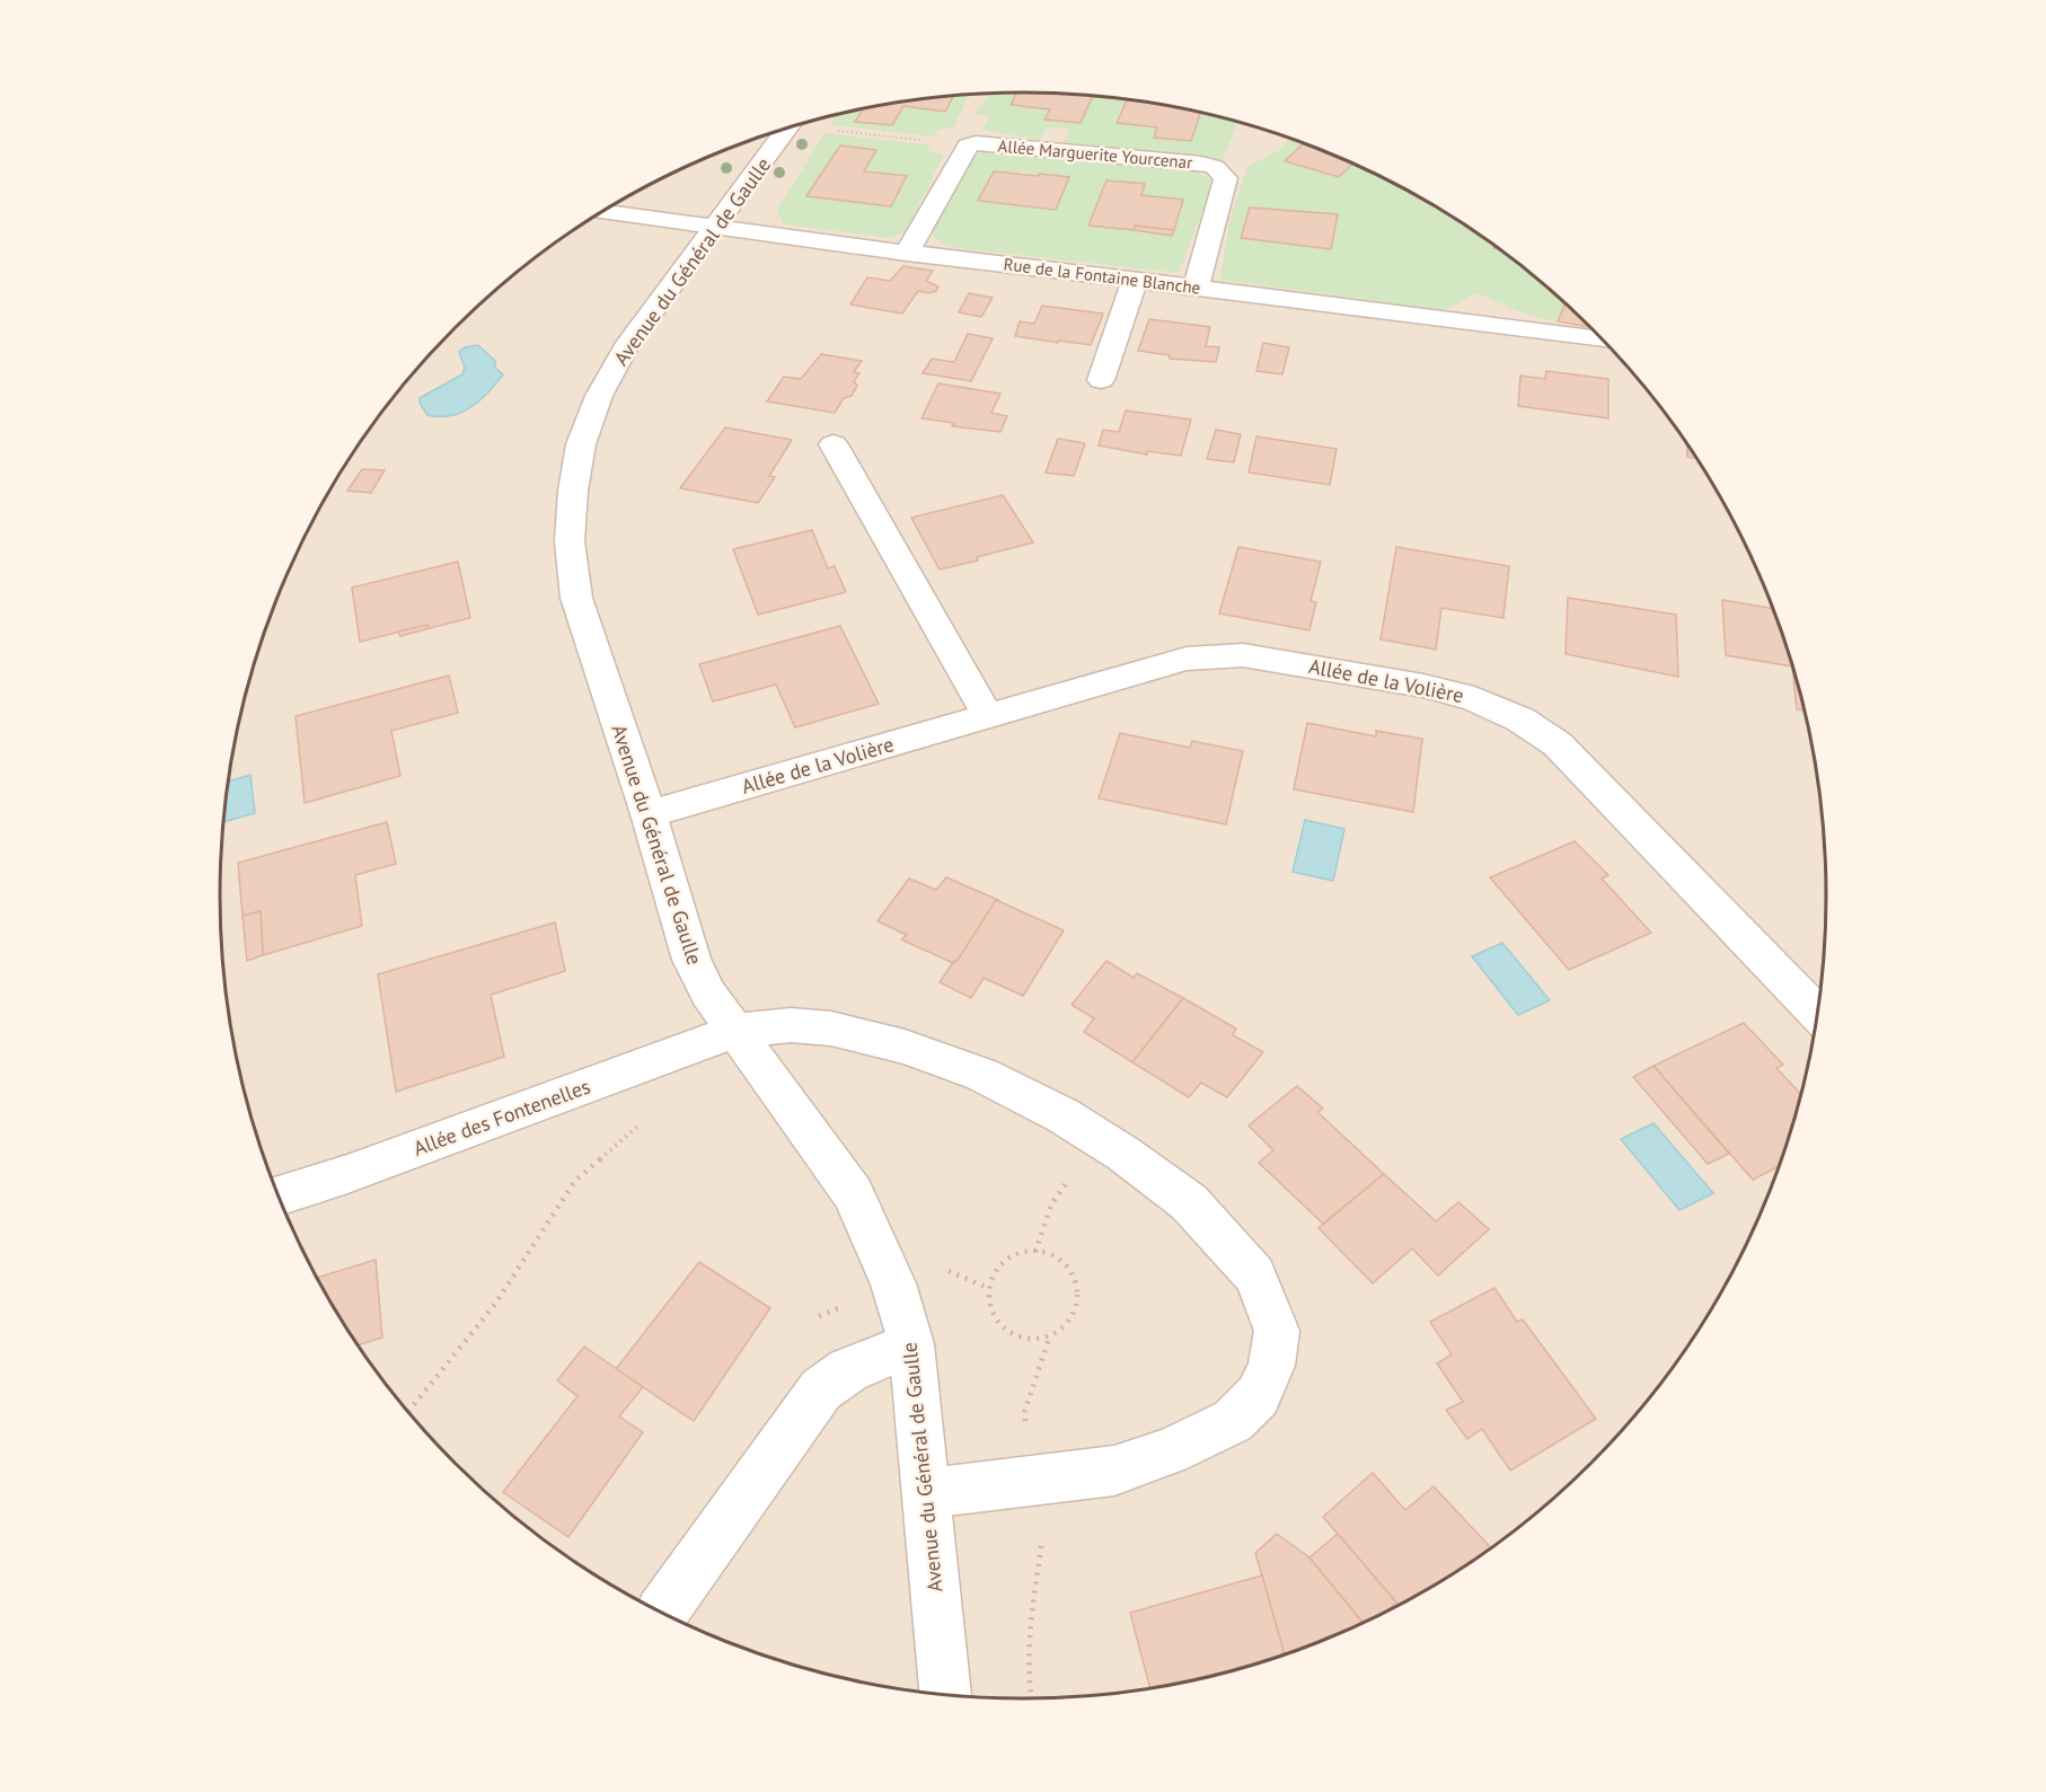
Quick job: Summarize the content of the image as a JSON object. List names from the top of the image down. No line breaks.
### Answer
{"streets":{"street":["Allée Marguerite Yourcenar","Avenue du Général de Gaulle","Rue de la Fontaine Blanche","Allée de la Volière","Allée des Fontenelles"]},"crossings":[["Allée Marguerite Yourcenar","Rue de la Fontaine Blanche"],["Avenue du Général de Gaulle","Rue de la Fontaine Blanche"],["Avenue du Général de Gaulle","Allée de la Volière"],["Avenue du Général de Gaulle","Allée des Fontenelles"]]}
